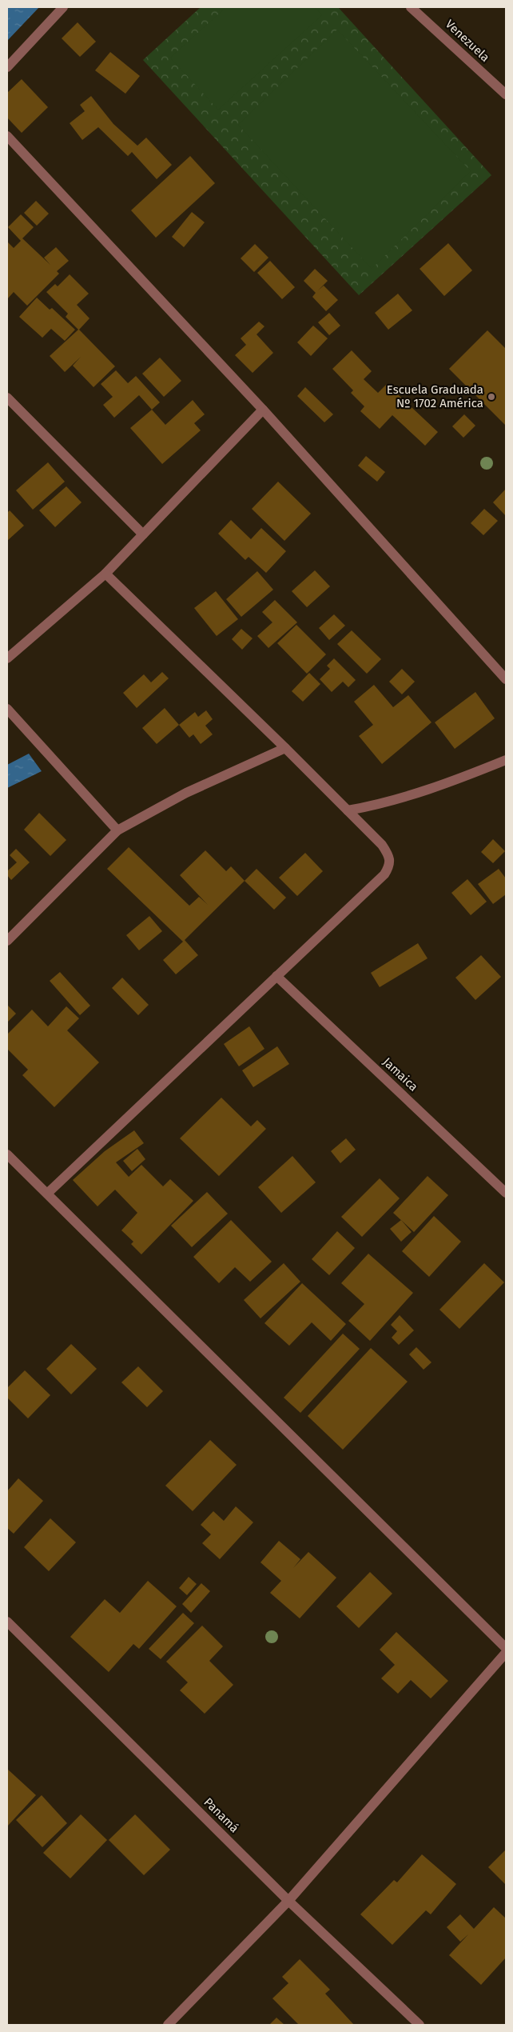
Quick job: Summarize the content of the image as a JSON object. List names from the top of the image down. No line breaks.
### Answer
{"streets":{"street":["Venezuela","Jamaica","Panamá"]},"places":["Escuela Graduada Nº 1702 América"]}
